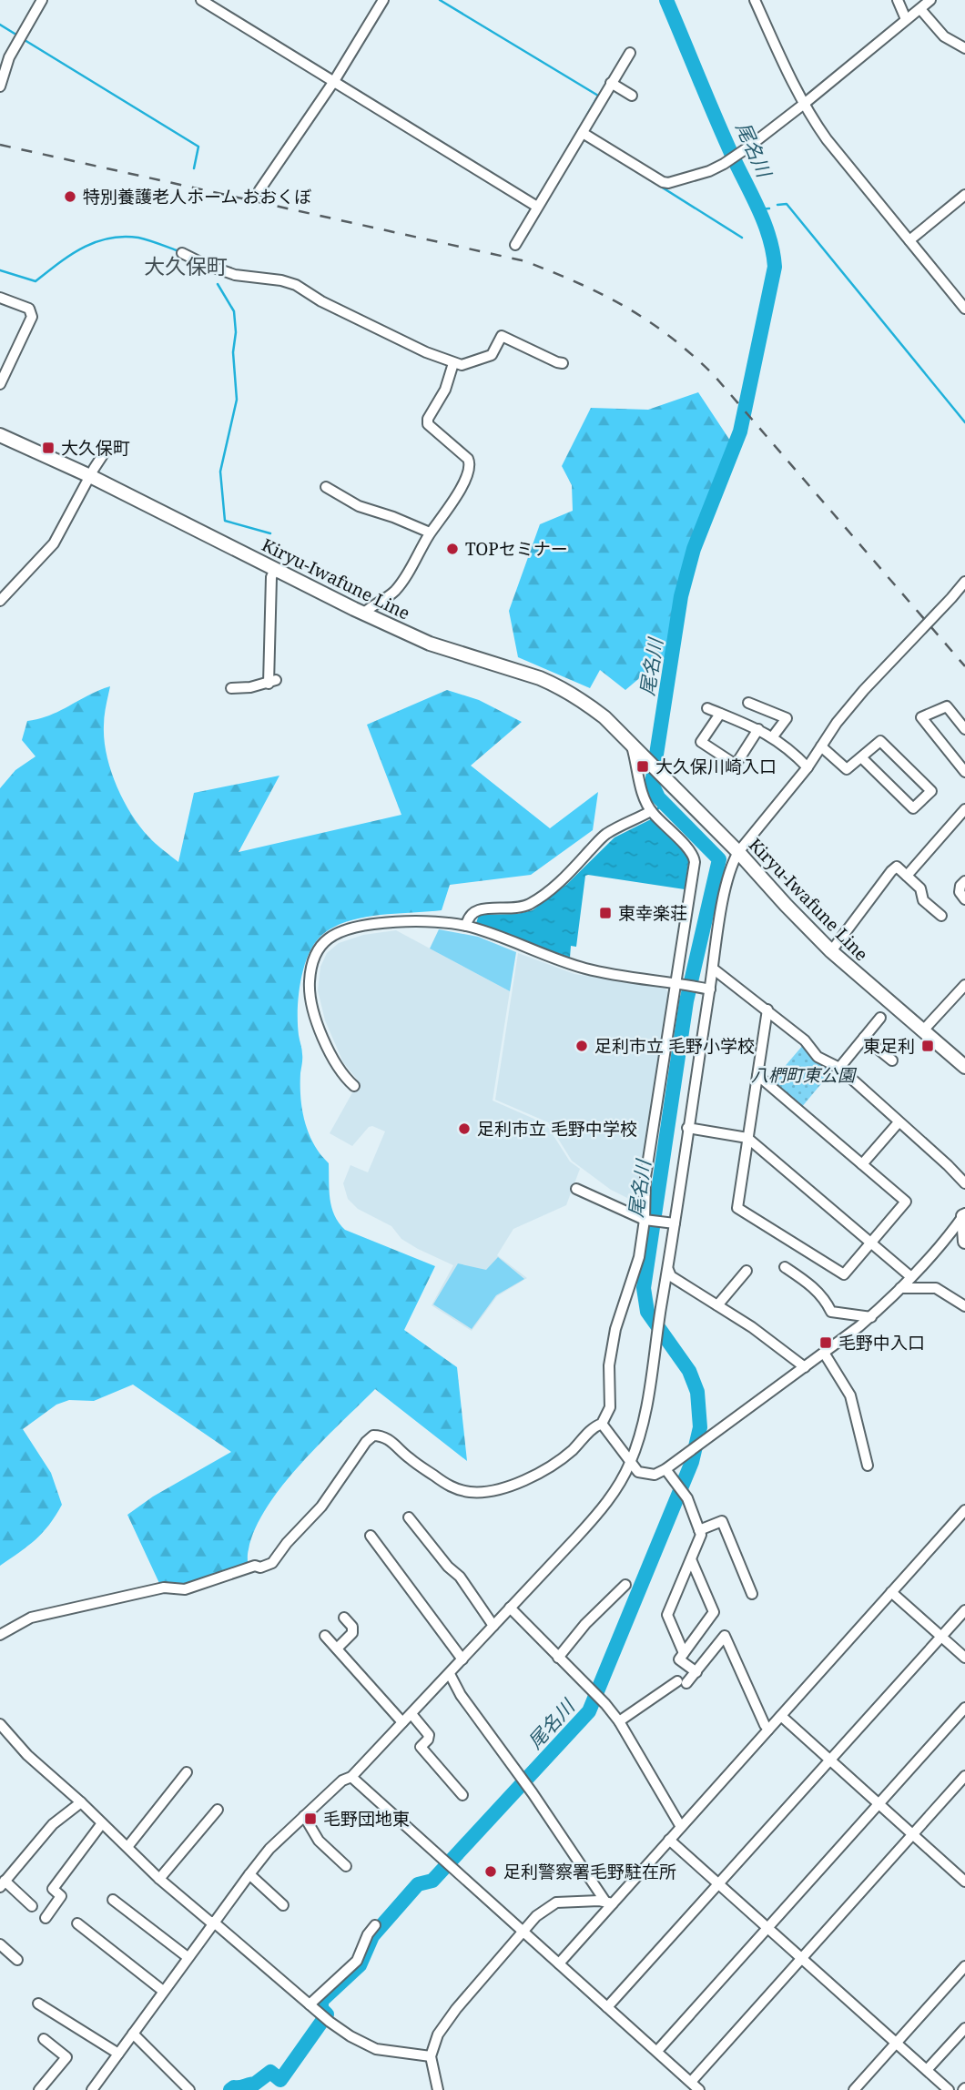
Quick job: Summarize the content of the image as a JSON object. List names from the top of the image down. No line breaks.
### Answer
{"streets":{"main road":["Kiryu-Iwafune Line"]},"districts":["大久保町"],"water":["尾名川"],"parks":["八椚町東公園"],"places":{"other":["特別養護老人ホーム おおくぼ","TOPセミナー","足利市立 毛野小学校","足利市立 毛野中学校","足利警察署毛野駐在所"],"transit":["大久保町","大久保川崎入口","東幸楽荘","東足利","毛野中入口","毛野団地東"]}}
